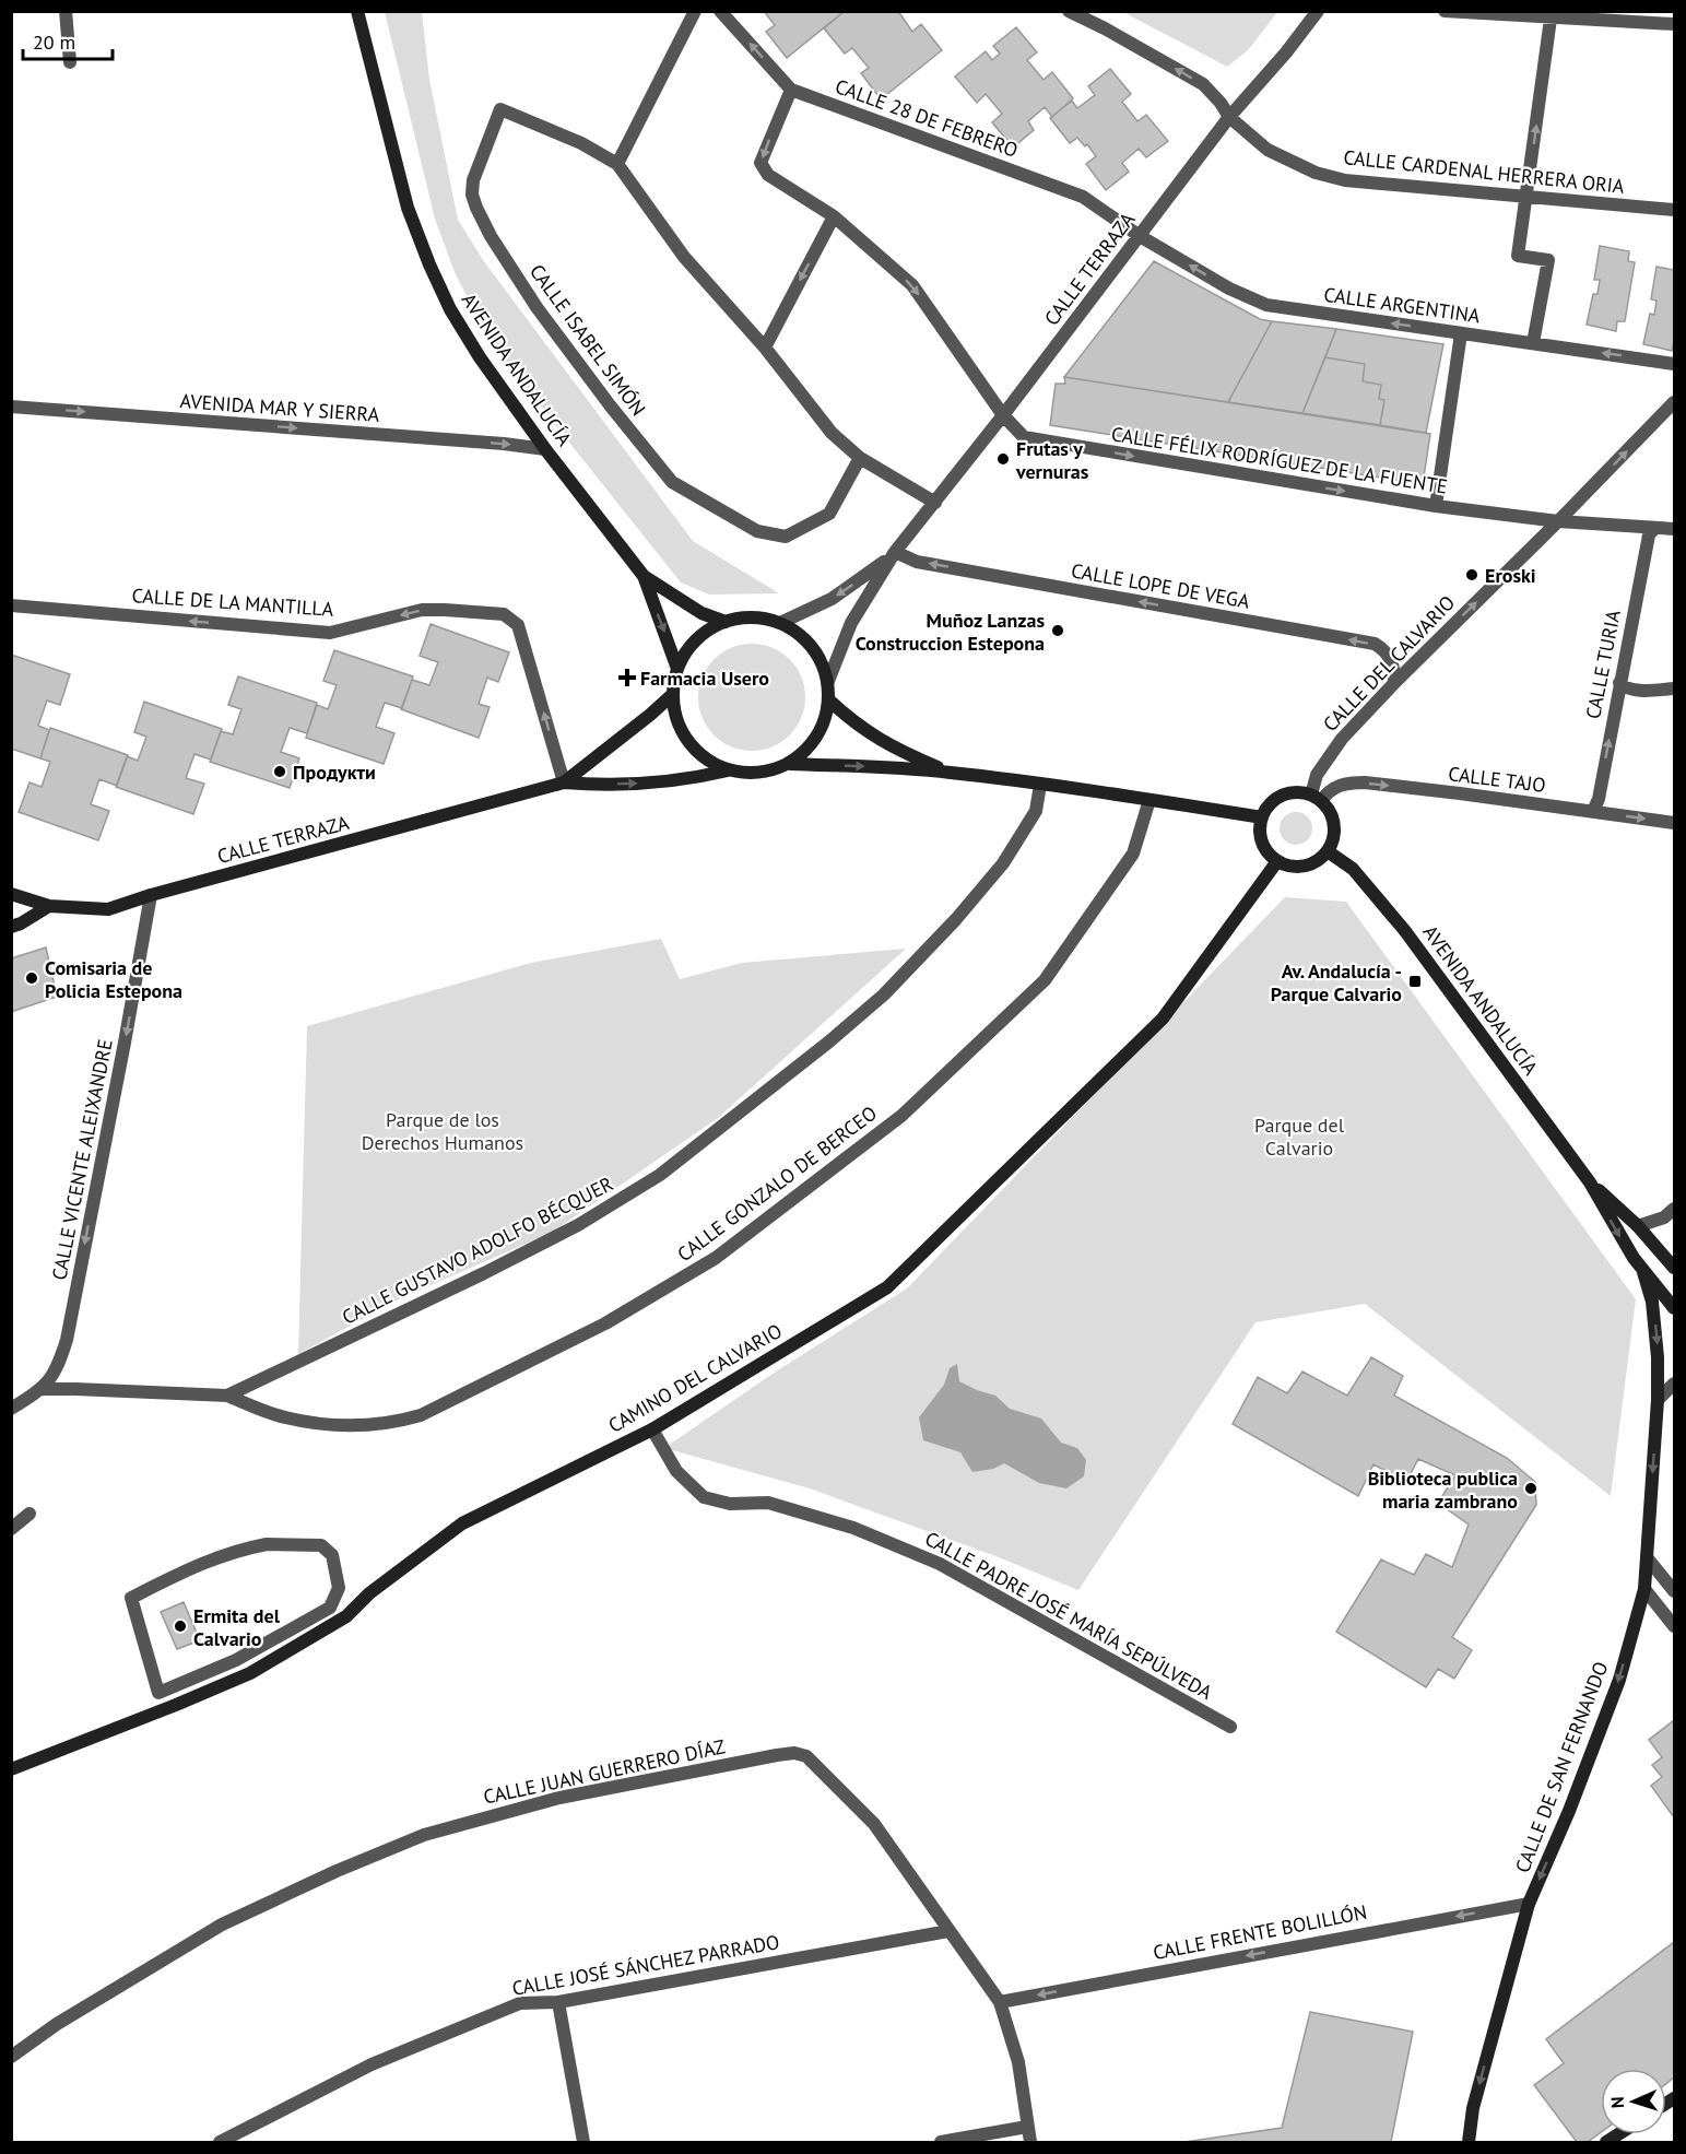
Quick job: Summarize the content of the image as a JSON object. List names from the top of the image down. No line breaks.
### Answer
{"streets":{"street":["CALLE 28 DE FEBRERO","CALLE CARDENAL HERRERA ORIA","CALLE TERRAZA","CALLE ARGENTINA","CALLE ISABEL SIMÓN","AVENIDA ANDALUCÍA","AVENIDA MAR Y SIERRA","CALLE FÉLIX RODRÍGUEZ DE LA FUENTE","CALLE LOPE DE VEGA","CALLE DE LA MANTILLA","CALLE DEL CALVARIO","CALLE TURIA","CALLE TAJO","CALLE VICENTE ALEIXANDRE","CALLE GONZALO DE BERCEO","CALLE GUSTAVO ADOLFO BÉCQUER","CAMINO DEL CALVARIO","CALLE PADRE JOSÉ MARÍA SEPÚLVEDA","CALLE DE SAN FERNANDO","CALLE JUAN GUERRERO DÍAZ","CALLE FRENTE BOLILLÓN","CALLE JOSÉ SÁNCHEZ PARRADO"]},"crossings":[["CALLE 28 DE FEBRERO","CALLE TERRAZA"],["CALLE 28 DE FEBRERO","CALLE ARGENTINA"],["CALLE 28 DE FEBRERO","CALLE FÉLIX RODRÍGUEZ DE LA FUENTE"],["CALLE CARDENAL HERRERA ORIA","CALLE TERRAZA"],["CALLE TERRAZA","CALLE ARGENTINA"],["CALLE TERRAZA","CALLE ISABEL SIMÓN"],["CALLE TERRAZA","AVENIDA ANDALUCÍA"],["CALLE TERRAZA","CALLE FÉLIX RODRÍGUEZ DE LA FUENTE"],["CALLE TERRAZA","CALLE LOPE DE VEGA"],["CALLE TERRAZA","CALLE DE LA MANTILLA"],["CALLE TERRAZA","CALLE VICENTE ALEIXANDRE"],["AVENIDA ANDALUCÍA","AVENIDA MAR Y SIERRA"],["AVENIDA ANDALUCÍA","CALLE DEL CALVARIO"],["AVENIDA ANDALUCÍA","CALLE TAJO"],["AVENIDA ANDALUCÍA","CAMINO DEL CALVARIO"],["AVENIDA ANDALUCÍA","CALLE DE SAN FERNANDO"],["CALLE FÉLIX RODRÍGUEZ DE LA FUENTE","CALLE DEL CALVARIO"],["CALLE FÉLIX RODRÍGUEZ DE LA FUENTE","CALLE TURIA"],["CALLE LOPE DE VEGA","CALLE DEL CALVARIO"],["CALLE DEL CALVARIO","CALLE TAJO"],["CALLE DEL CALVARIO","CAMINO DEL CALVARIO"],["CALLE TURIA","CALLE TAJO"],["CALLE TAJO","CAMINO DEL CALVARIO"],["CALLE VICENTE ALEIXANDRE","CALLE GUSTAVO ADOLFO BÉCQUER"],["CALLE GONZALO DE BERCEO","CALLE GUSTAVO ADOLFO BÉCQUER"],["CAMINO DEL CALVARIO","CALLE PADRE JOSÉ MARÍA SEPÚLVEDA"],["CALLE DE SAN FERNANDO","CALLE FRENTE BOLILLÓN"],["CALLE JUAN GUERRERO DÍAZ","CALLE FRENTE BOLILLÓN"],["CALLE JUAN GUERRERO DÍAZ","CALLE JOSÉ SÁNCHEZ PARRADO"]],"one_way":["CALLE ARGENTINA","AVENIDA MAR Y SIERRA","CALLE FÉLIX RODRÍGUEZ DE LA FUENTE","CALLE LOPE DE VEGA","CALLE DE LA MANTILLA","CALLE DEL CALVARIO","CALLE TURIA","CALLE TAJO","CALLE VICENTE ALEIXANDRE","CALLE DE SAN FERNANDO","CALLE FRENTE BOLILLÓN"],"parks":["Parque de los Derechos Humanos","Parque del Calvario"],"places":{"other":["Frutas y vernuras","Eroski","Muñoz Lanzas Construccion Estepona","Продукти","Comisaria de Policia Estepona","Biblioteca publica maria zambrano","Ermita del Calvario"],"health":["Farmacia Usero"],"transit":["Av. Andalucía - Parque Calvario"]},"scale_bar":"20 m","north":"left"}
